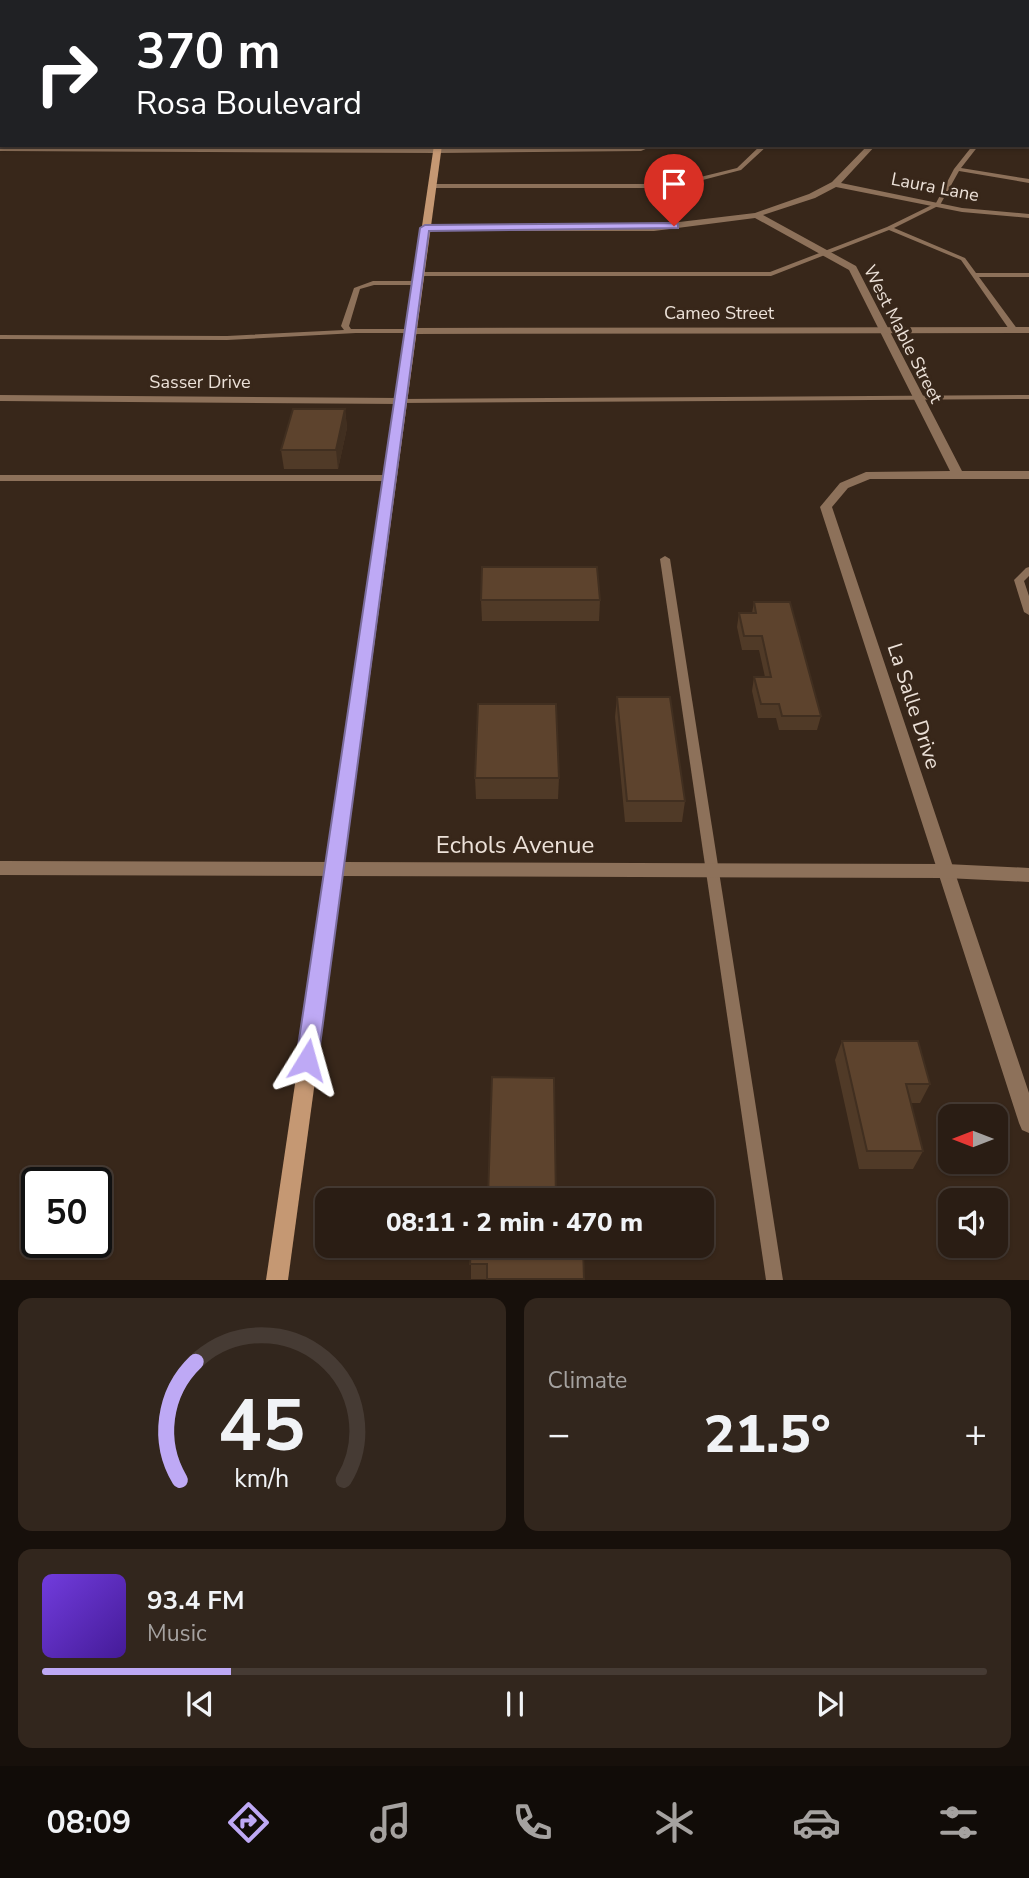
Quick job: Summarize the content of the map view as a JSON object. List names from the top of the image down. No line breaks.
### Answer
{"streets":{"street":["Laura Lane","Cameo Street","West Mable Street","Sasser Drive","La Salle Drive","Echols Avenue"]},"crossings":[["Cameo Street","West Mable Street"],["West Mable Street","La Salle Drive"],["La Salle Drive","Echols Avenue"]],"north":"left","page":{"turn":["370 m","Rosa Boulevard"],"limit":"50","trip":"08:11 · 2 min · 470 m","tile":"Climate","heat":["−","21.5°","+"],"song":["93.4 FM","Music"],"tabs":"08:09","gauge":["45","km/h"]}}
